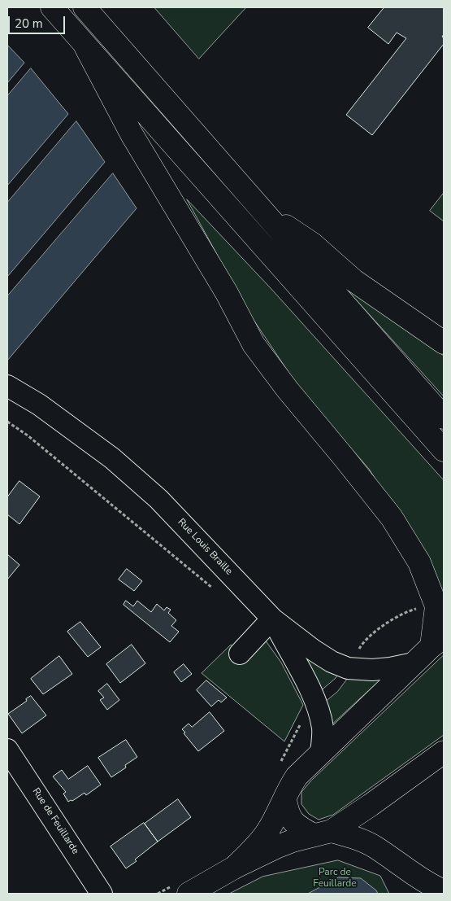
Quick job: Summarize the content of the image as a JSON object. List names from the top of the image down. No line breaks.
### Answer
{"streets":{"street":["Rue Louis Braille","Rue de Feuillarde"]},"parks":["Parc de Feuillarde"],"scale_bar":"20 m"}
